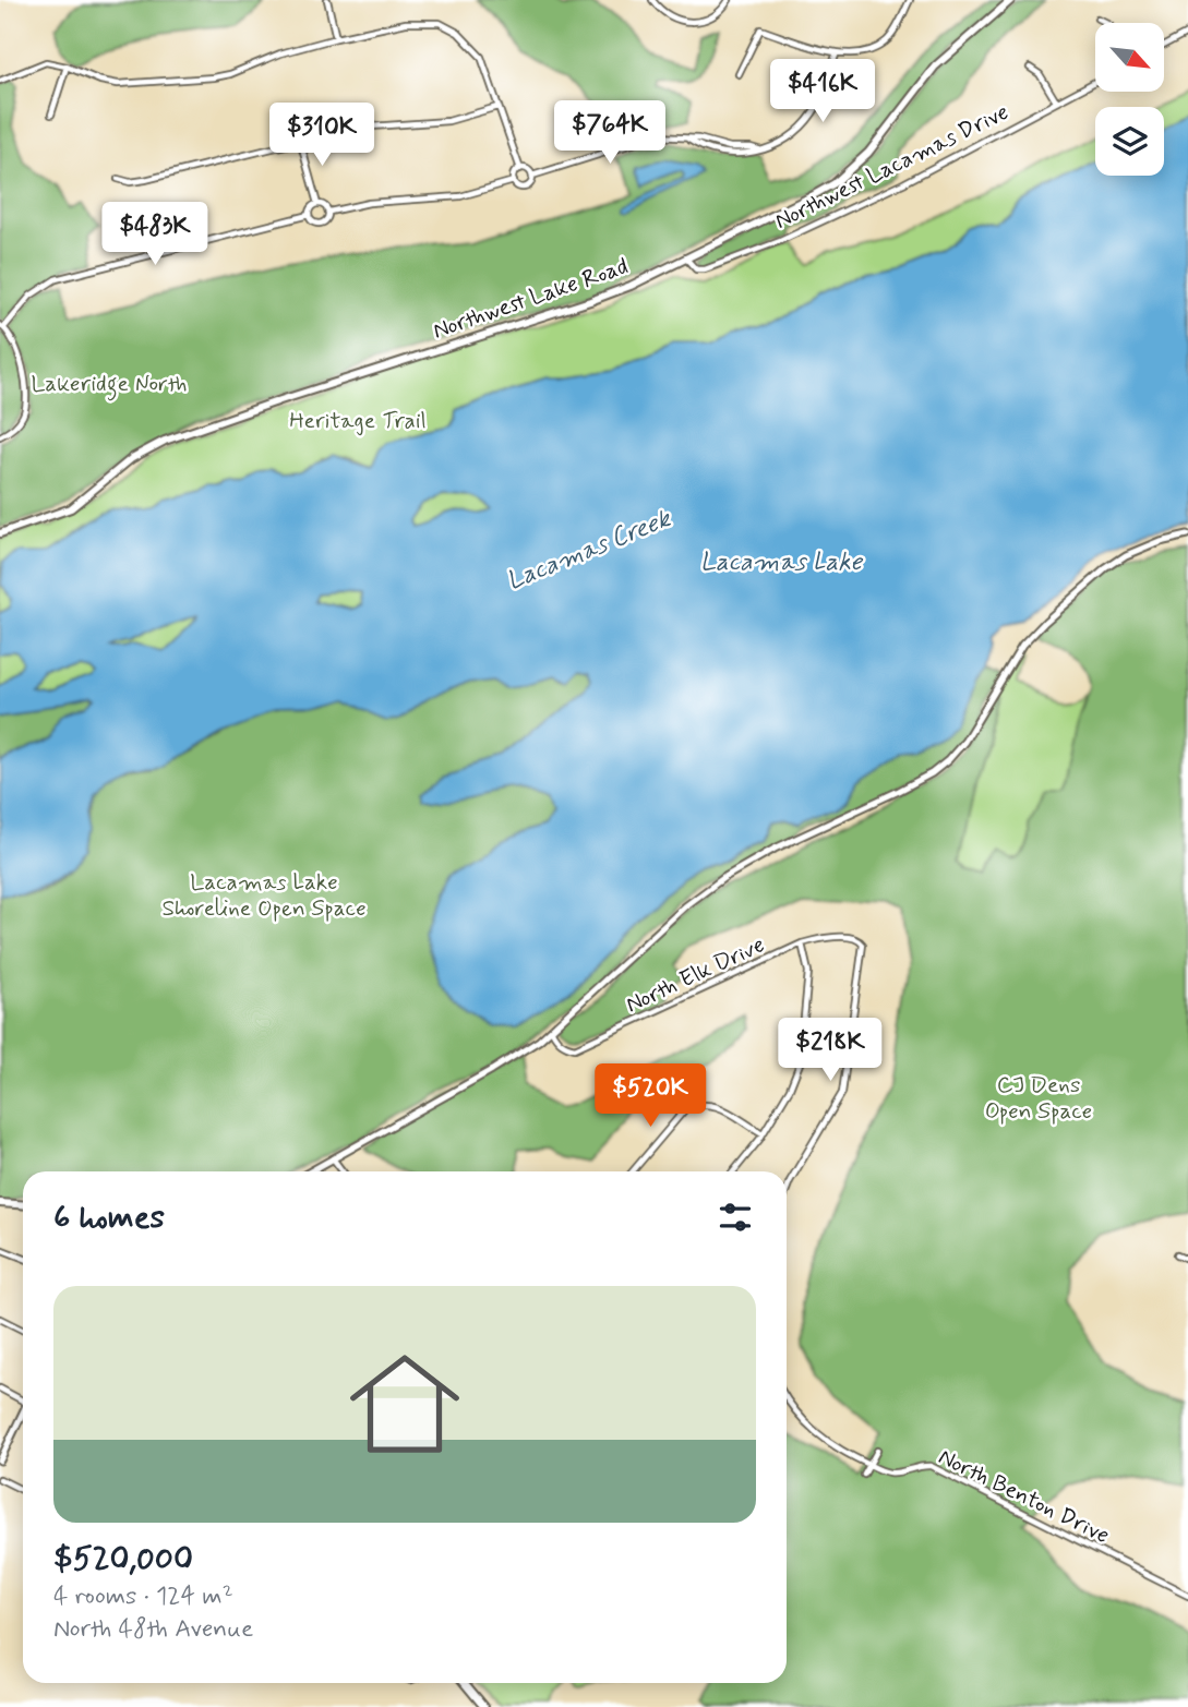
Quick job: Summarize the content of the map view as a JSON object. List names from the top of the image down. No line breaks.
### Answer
{"streets":{"main road":["Northwest Lake Road"],"street":["Northwest Lacamas Drive","North Elk Drive","North Benton Drive"]},"crossings":[["Northwest Lacamas Drive","Northwest Lake Road"]],"water":["Lacamas Creek","Lacamas Lake"],"parks":["Lakeridge North","Heritage Trail","Lacamas Lake Shoreline Open Space","CJ Dens Open Space"],"north":"bottom right","page":{"price":["$416K","$764K","$310K","$483K","$218K","$520K"],"heading":"6 homes","list":[{"name":"$520,000","note":"4 rooms · 124 m² · North 48th Avenue"}]}}
